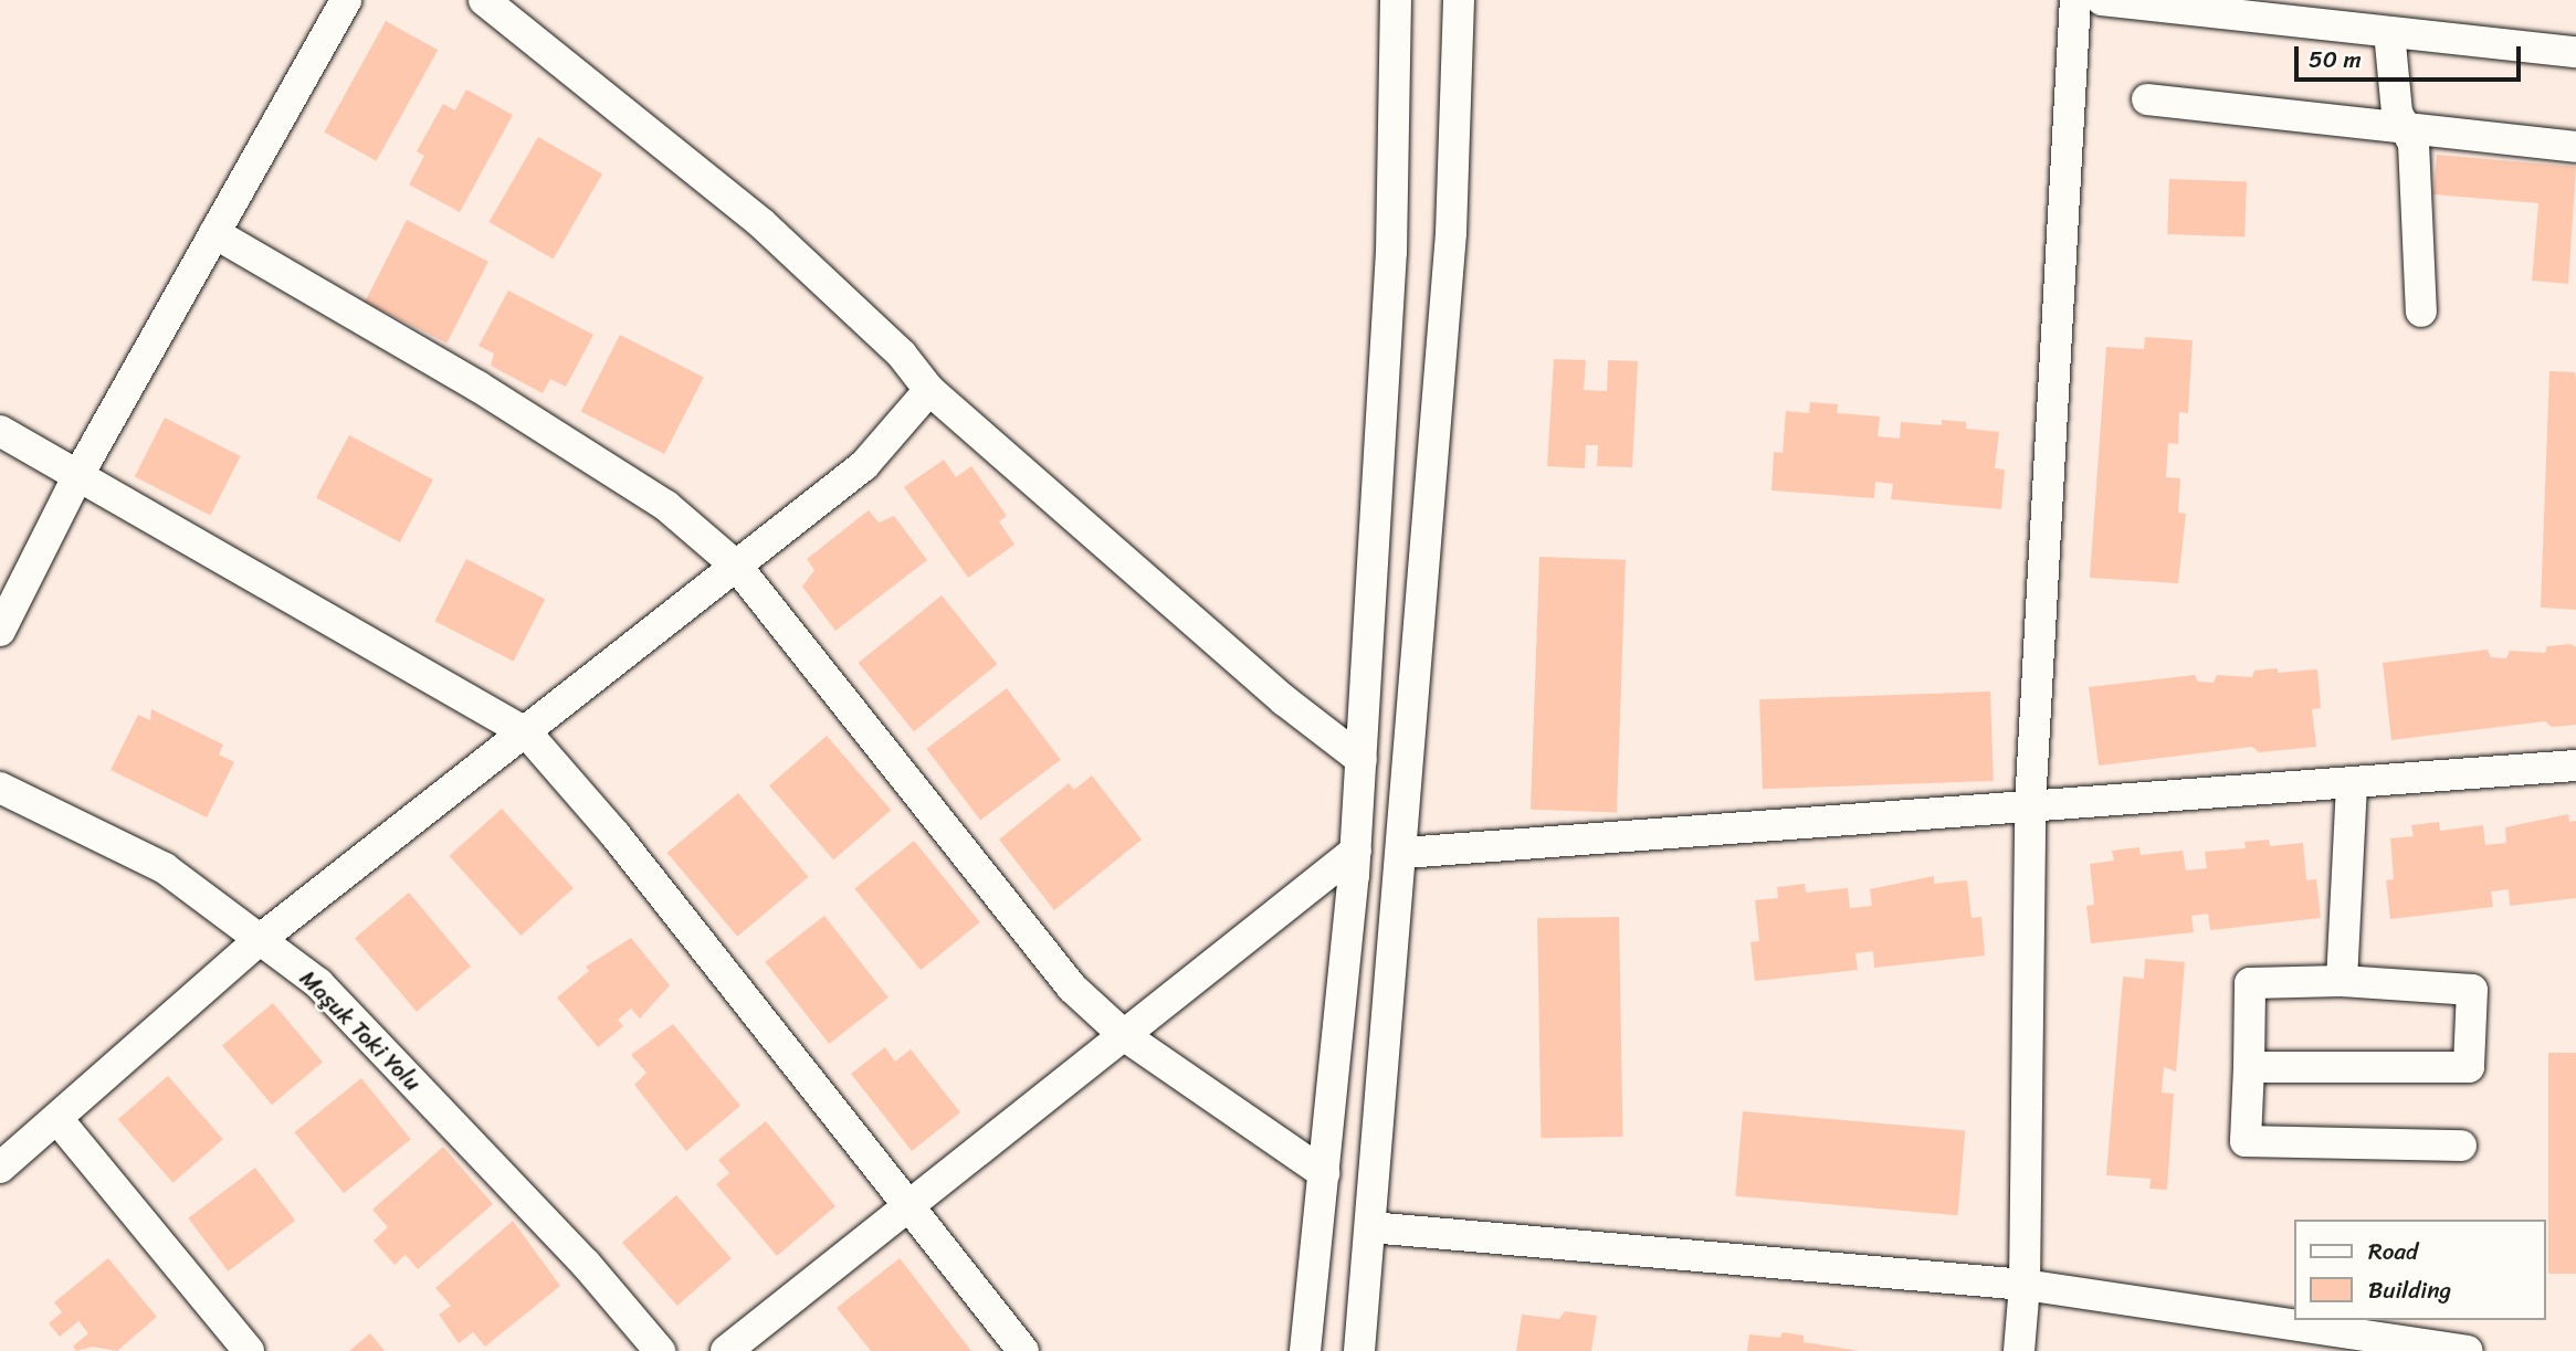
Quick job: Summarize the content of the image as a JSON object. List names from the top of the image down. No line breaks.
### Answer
{"streets":{"street":["Maşuk Toki Yolu"]},"legend":["Road","Building"],"scale_bar":"50 m"}
